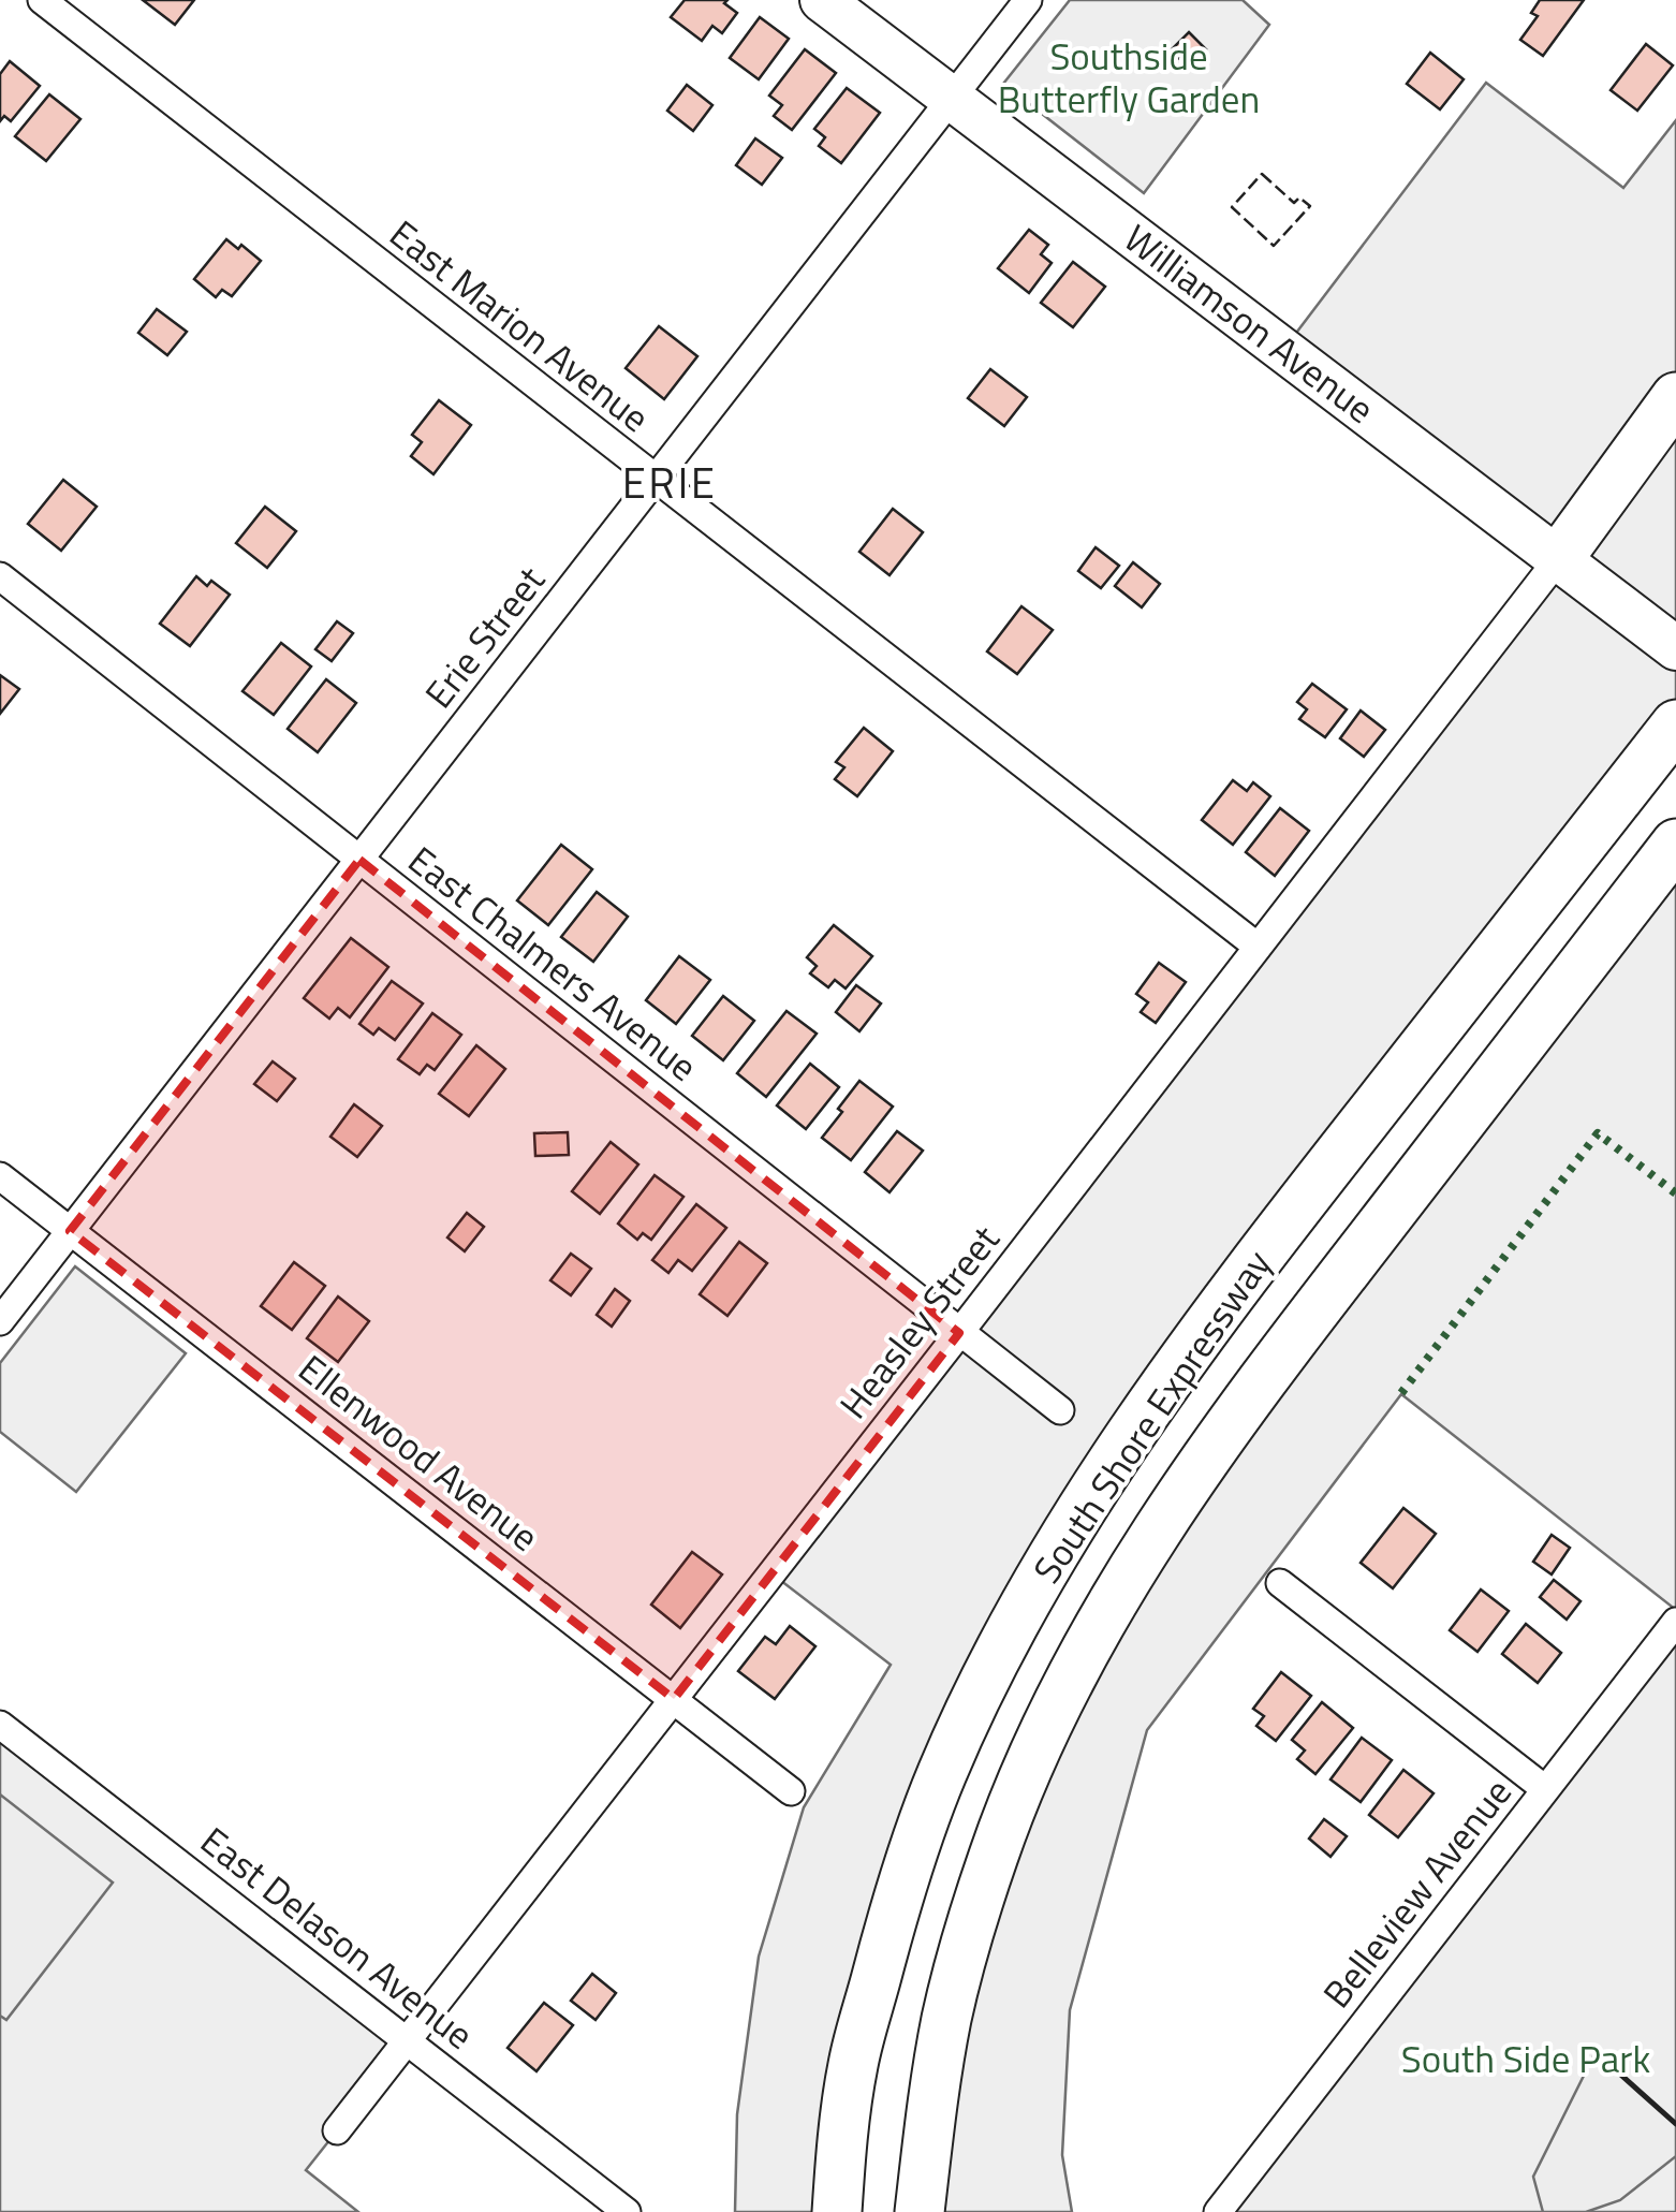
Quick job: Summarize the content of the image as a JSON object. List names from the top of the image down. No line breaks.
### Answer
{"streets":{"highway":["South Shore Expressway"],"main road":["Williamson Avenue"],"street":["East Marion Avenue","Erie Street","East Chalmers Avenue","Heasley Street","Ellenwood Avenue","Belleview Avenue","East Delason Avenue"]},"crossings":[["Williamson Avenue","Erie Street"],["Williamson Avenue","Heasley Street"],["East Marion Avenue","Erie Street"],["East Marion Avenue","Heasley Street"],["Erie Street","East Chalmers Avenue"],["Erie Street","Ellenwood Avenue"],["East Chalmers Avenue","Heasley Street"],["Heasley Street","Ellenwood Avenue"],["Heasley Street","East Delason Avenue"]],"districts":["ERIE"],"parks":["Southside Butterfly Garden","South Side Park"]}
